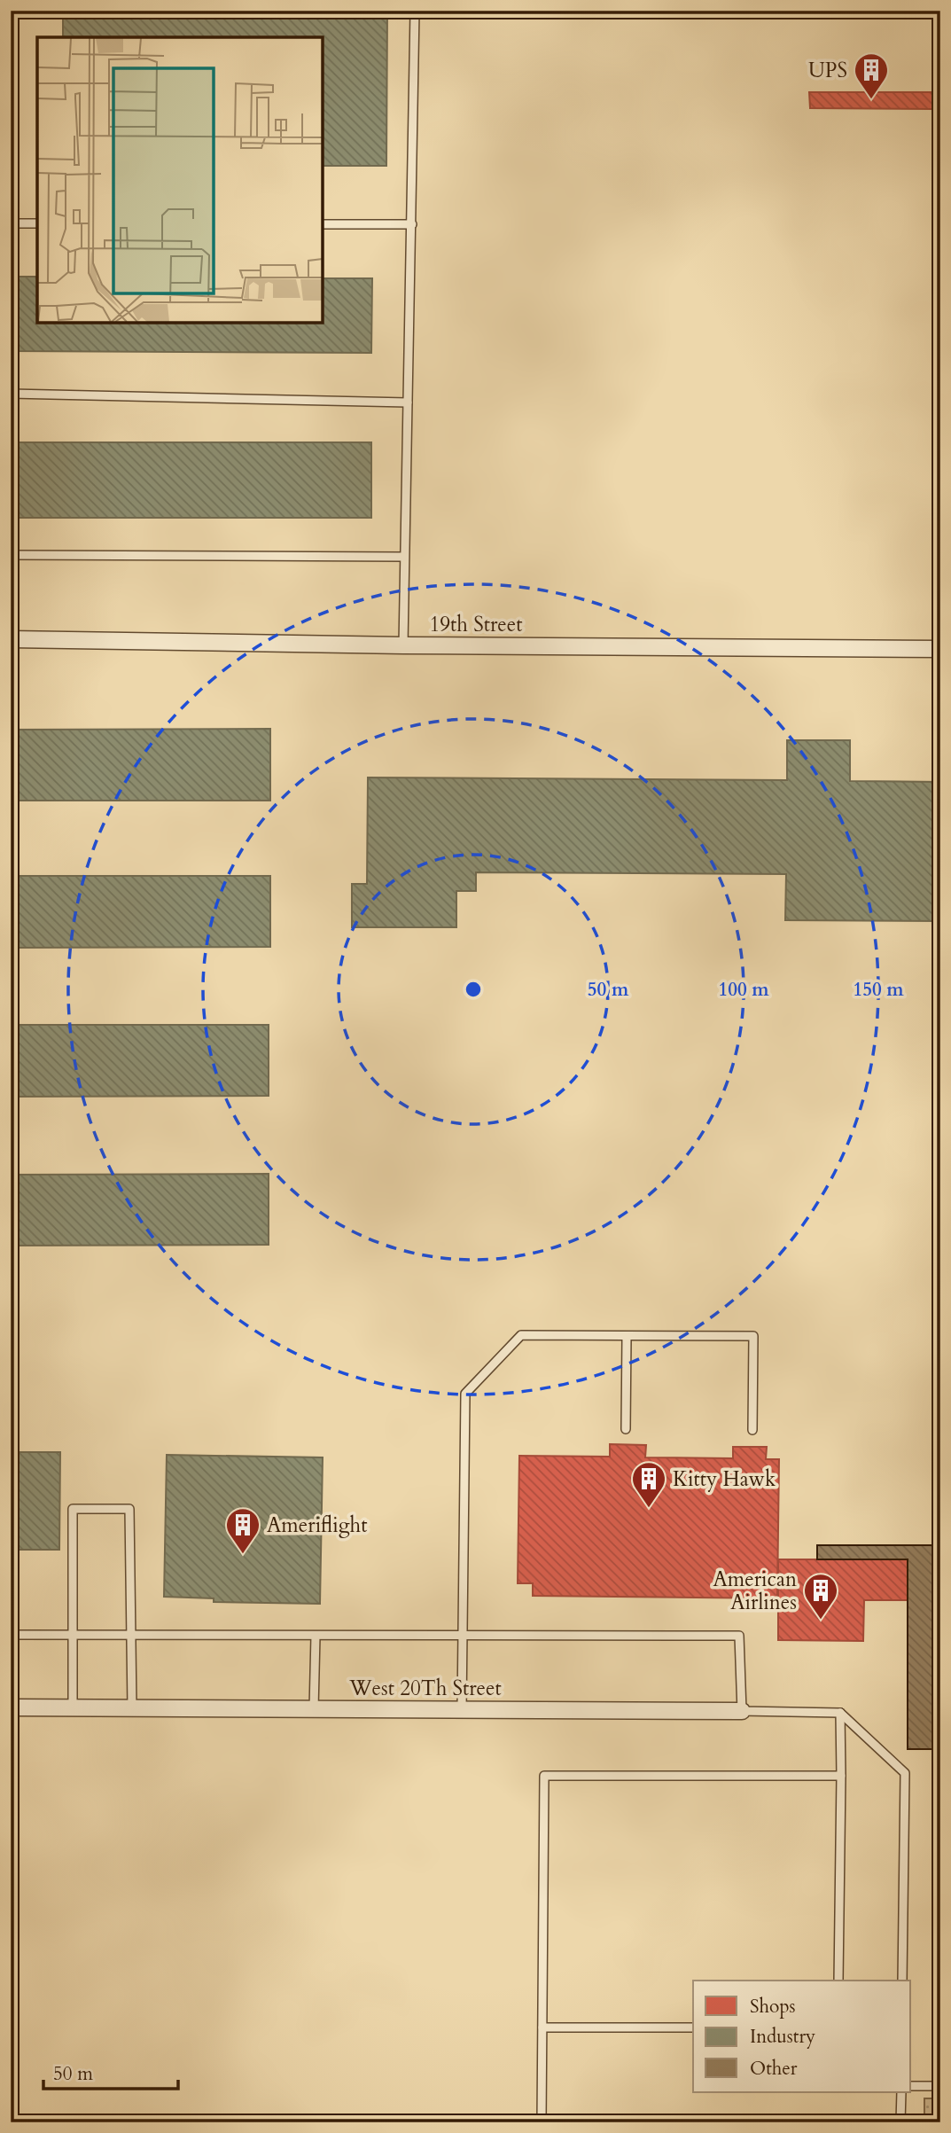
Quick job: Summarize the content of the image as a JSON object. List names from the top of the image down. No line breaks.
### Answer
{"streets":{"street":["19th Street","West 20Th Street"]},"places":{"building":["UPS","Kitty Hawk","Ameriflight","American Airlines"]},"legend":["Shops","Industry","Other"],"scale_bar":"50 m","rings":["50 m","100 m","150 m"]}
